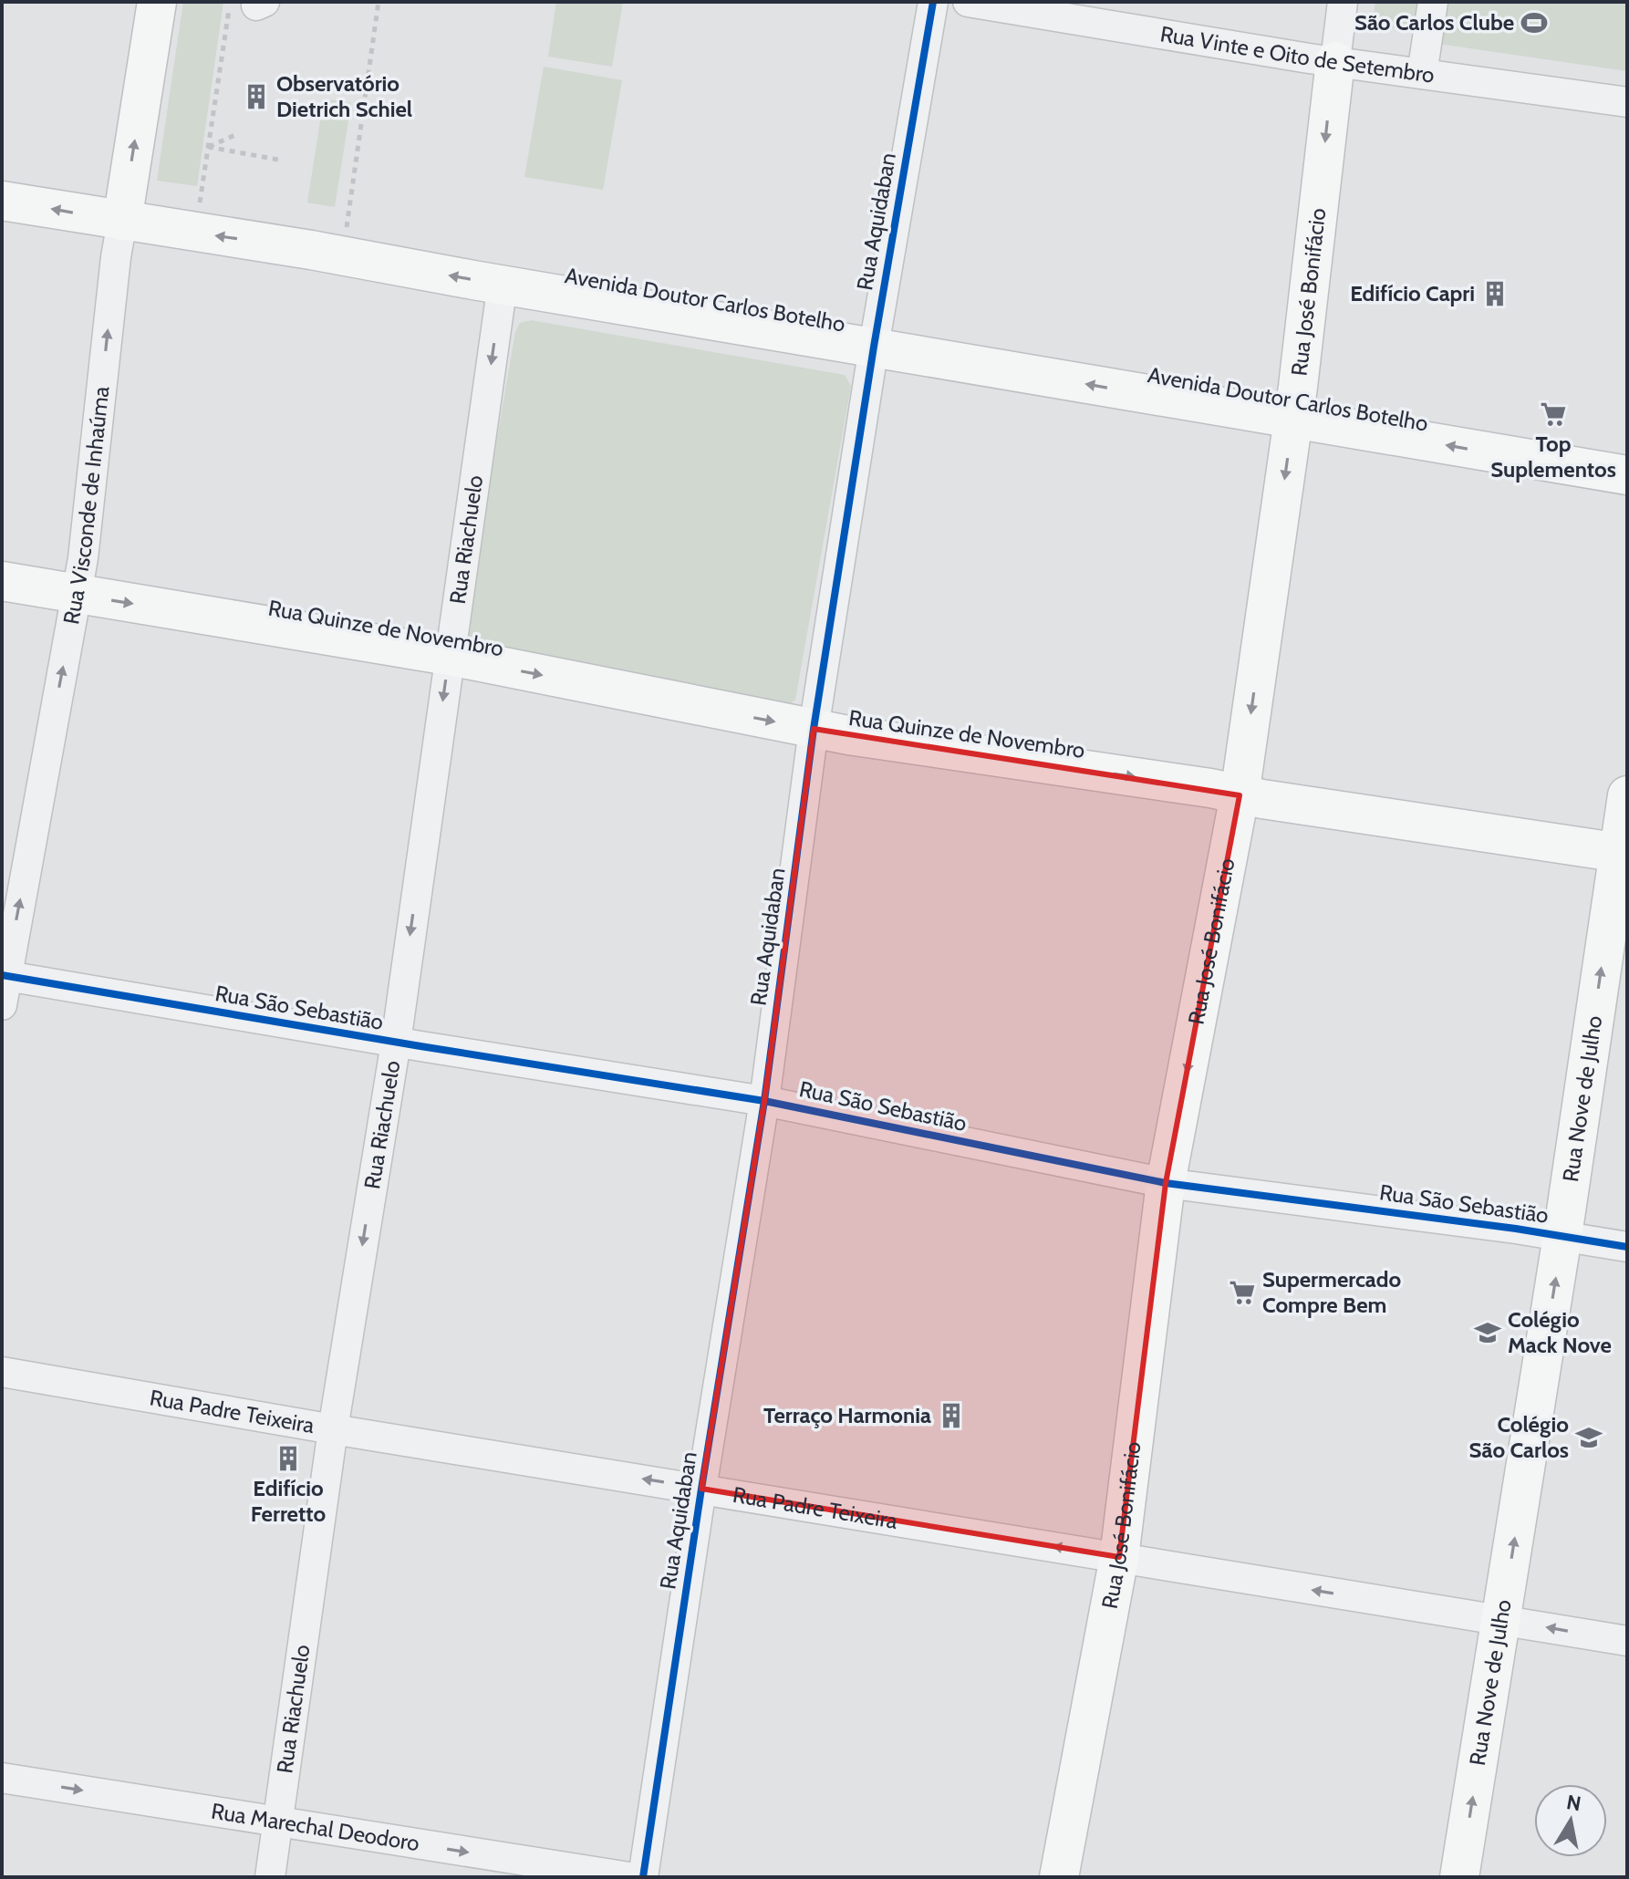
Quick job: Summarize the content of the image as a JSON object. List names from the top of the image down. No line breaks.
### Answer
{"streets":{"main road":["Rua José Bonifácio","Avenida Doutor Carlos Botelho","Rua Visconde de Inhaúma","Rua Quinze de Novembro","Rua Nove de Julho"],"street":["Rua Vinte e Oito de Setembro","Rua Aquidaban","Rua Riachuelo","Rua São Sebastião","Rua Padre Teixeira","Rua Marechal Deodoro"]},"crossings":[["Rua Vinte e Oito de Setembro","Rua José Bonifácio"],["Rua Aquidaban","Avenida Doutor Carlos Botelho"],["Rua Aquidaban","Rua Quinze de Novembro"],["Rua Aquidaban","Rua São Sebastião"],["Rua Aquidaban","Rua Padre Teixeira"],["Rua José Bonifácio","Avenida Doutor Carlos Botelho"],["Rua José Bonifácio","Rua Quinze de Novembro"],["Rua José Bonifácio","Rua São Sebastião"],["Rua José Bonifácio","Rua Padre Teixeira"],["Avenida Doutor Carlos Botelho","Rua Visconde de Inhaúma"],["Avenida Doutor Carlos Botelho","Rua Riachuelo"],["Rua Visconde de Inhaúma","Rua Quinze de Novembro"],["Rua Visconde de Inhaúma","Rua São Sebastião"],["Rua Riachuelo","Rua Quinze de Novembro"],["Rua Riachuelo","Rua São Sebastião"],["Rua Riachuelo","Rua Padre Teixeira"],["Rua Riachuelo","Rua Marechal Deodoro"],["Rua Quinze de Novembro","Rua Nove de Julho"],["Rua São Sebastião","Rua Nove de Julho"],["Rua Nove de Julho","Rua Padre Teixeira"]],"one_way":["Rua José Bonifácio","Avenida Doutor Carlos Botelho","Rua Visconde de Inhaúma","Rua Riachuelo","Rua Quinze de Novembro","Rua Nove de Julho","Rua Padre Teixeira","Rua Marechal Deodoro"],"places":{"sports":["São Carlos Clube"],"building":["Observatório Dietrich Schiel","Edifício Capri","Terraço Harmonia","Edifício Ferretto"],"supermarket":["Top Suplementos","Supermercado Compre Bem"],"school or university":["Colégio Mack Nove","Colégio São Carlos"]},"north":"top"}
